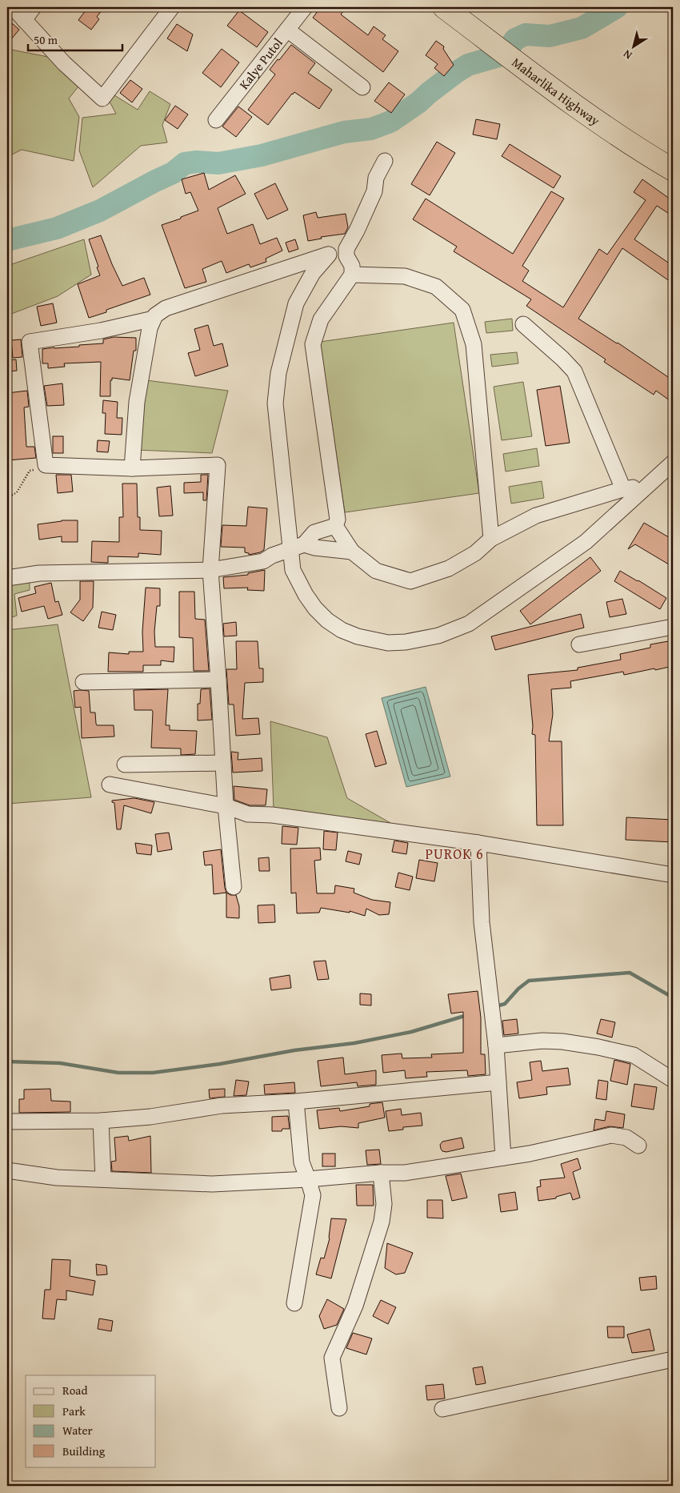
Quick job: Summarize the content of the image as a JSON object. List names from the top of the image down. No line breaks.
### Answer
{"streets":{"highway":["Maharlika Highway"],"street":["Kalye Putol"]},"districts":["PUROK 6"],"legend":["Road","Park","Water","Building"],"scale_bar":"50 m","north":"bottom left"}
